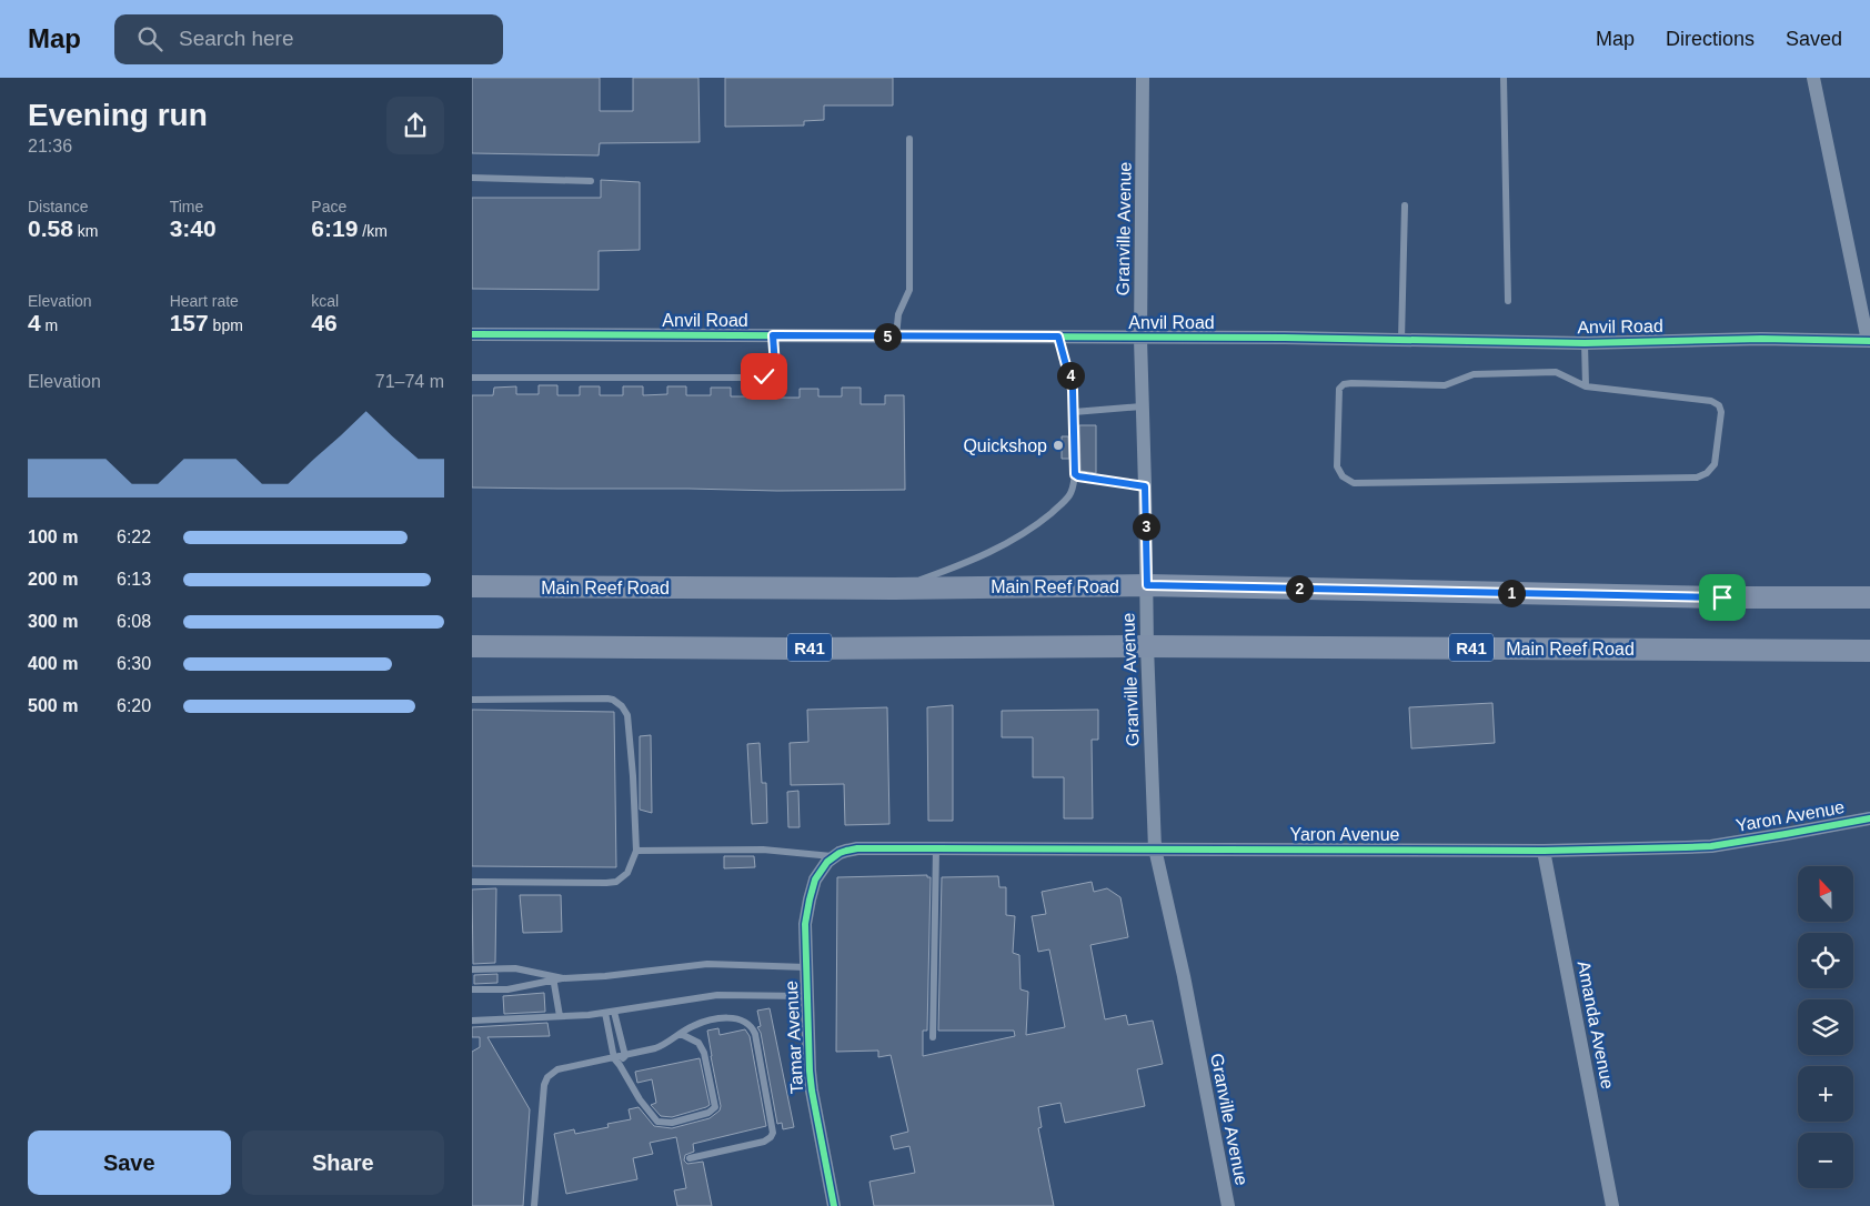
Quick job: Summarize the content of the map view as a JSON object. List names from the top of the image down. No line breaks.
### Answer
{"streets":{"main road":["Main Reef Road","R41"],"street":["Granville Avenue","Anvil Road","Yaron Avenue","Amanda Avenue","Tamar Avenue"]},"crossings":[["Granville Avenue","Anvil Road"],["Granville Avenue","Main Reef Road"],["Granville Avenue","Yaron Avenue"],["Yaron Avenue","Amanda Avenue"],["Yaron Avenue","Tamar Avenue"]],"places":["Quickshop"],"north":"top","page":{"header":"Map","search":"Search here","nav":["Map","Directions","Saved"],"heading":["Evening run","21:36"],"stats":[["Distance","0.58 km"],["Time","3:40"],["Pace","6:19 /km"],["Elevation","4 m"],["Heart rate","157 bpm"],["kcal","46"]],"pins":["5","4","3","2","1"],"chart":["Elevation","71–74 m"],"list":[{"name":"100 m","note":"6:22"},{"name":"200 m","note":"6:13"},{"name":"300 m","note":"6:08"},{"name":"400 m","note":"6:30"},{"name":"500 m","note":"6:20"}],"map_buttons":["+","−"],"buttons":["Save","Share"]}}
